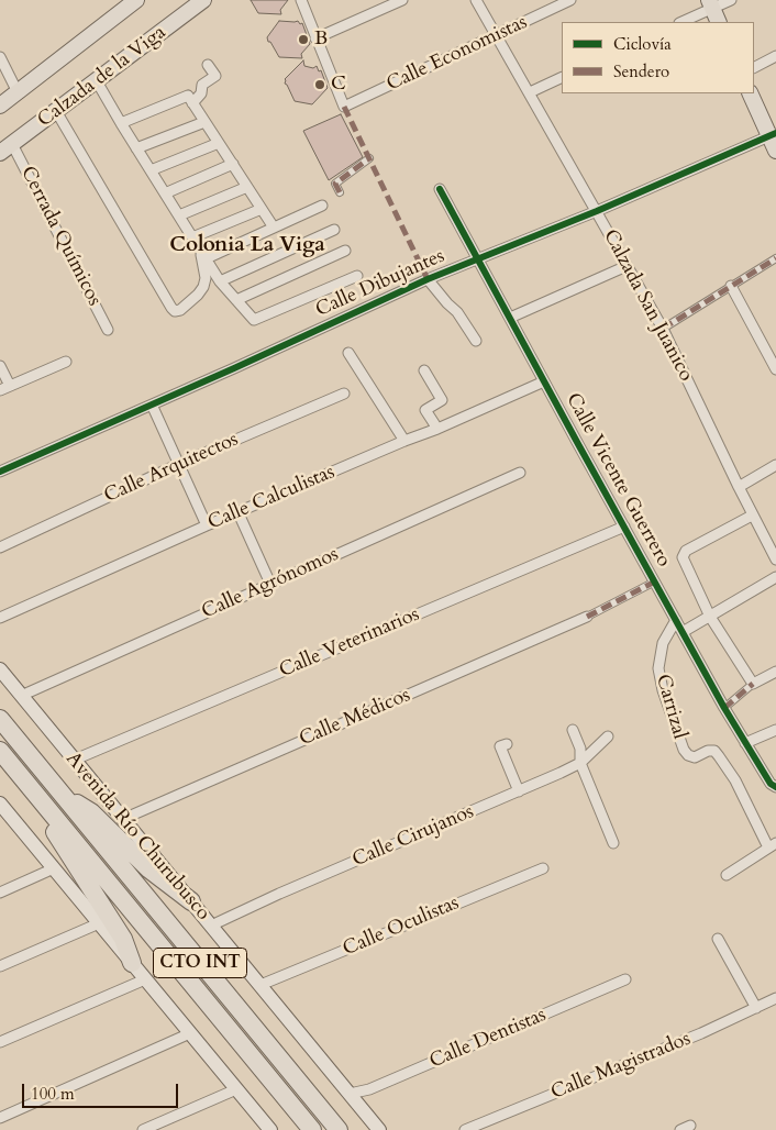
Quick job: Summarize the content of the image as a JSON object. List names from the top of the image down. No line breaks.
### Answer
{"streets":{"highway":["CTO INT"],"main road":["Calzada de la Viga","Avenida Río Churubusco"],"street":["Calle Economistas","Cerrada Químicos","Calle Dibujantes","Calzada San Juanico","Calle Arquitectos","Calle Vicente Guerrero","Calle Calculistas","Calle Agrónomos","Calle Veterinarios","Carrizal","Calle Médicos","Calle Cirujanos","Calle Oculistas","Calle Dentistas","Calle Magistrados"]},"crossings":[["Calle Economistas","Calzada San Juanico"],["Calzada de la Viga","Cerrada Químicos"],["Calle Dibujantes","Calzada San Juanico"],["Calle Dibujantes","Calle Vicente Guerrero"],["Calle Vicente Guerrero","Calle Calculistas"],["Calle Vicente Guerrero","Calle Veterinarios"],["Calle Vicente Guerrero","Carrizal"],["Calle Agrónomos","Avenida Río Churubusco"],["Calle Veterinarios","Avenida Río Churubusco"],["Calle Médicos","Avenida Río Churubusco"],["Avenida Río Churubusco","Calle Cirujanos"],["Avenida Río Churubusco","Calle Oculistas"],["Avenida Río Churubusco","Calle Dentistas"]],"districts":["Colonia La Viga"],"places":["B","C"],"legend":["Ciclovía","Sendero"],"scale_bar":"100 m"}
